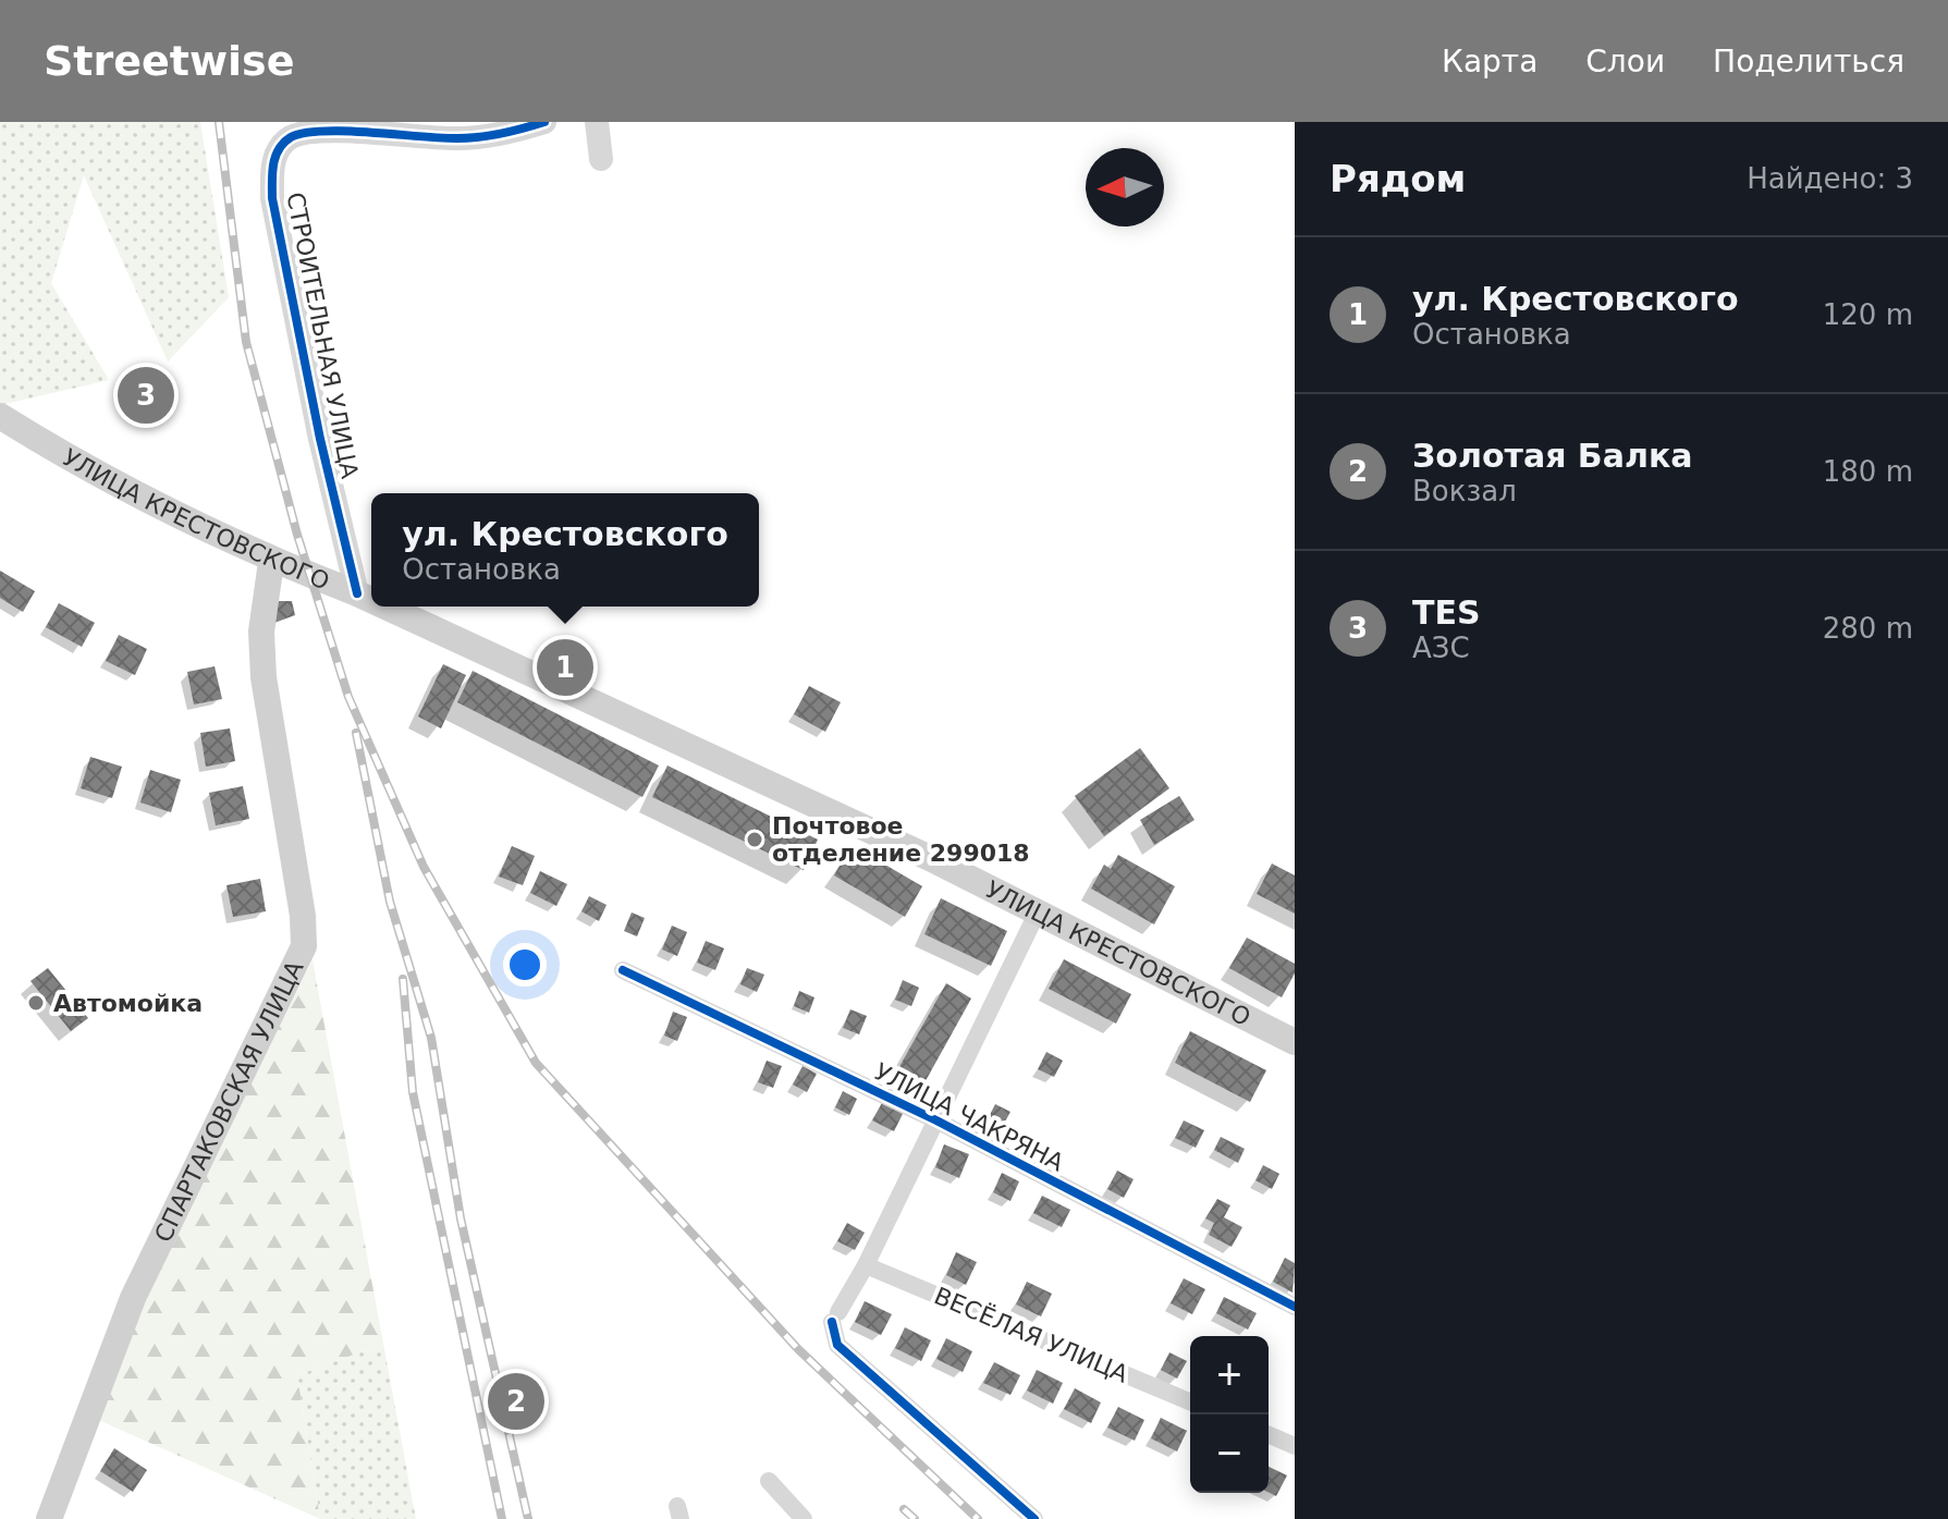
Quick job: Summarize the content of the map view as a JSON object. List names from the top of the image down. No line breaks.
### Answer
{"streets":{"main road":["УЛИЦА КРЕСТОВСКОГО","СПАРТАКОВСКАЯ УЛИЦА"],"street":["СТРОИТЕЛЬНАЯ УЛИЦА","УЛИЦА ЧАКРЯНА","ВЕСЁЛАЯ УЛИЦА"]},"crossings":[["СТРОИТЕЛЬНАЯ УЛИЦА","УЛИЦА КРЕСТОВСКОГО"],["УЛИЦА КРЕСТОВСКОГО","СПАРТАКОВСКАЯ УЛИЦА"]],"places":["Почтовое отделение 299018","Автомойка"],"north":"left","page":{"header":"Streetwise","nav":["Карта","Слои","Поделиться"],"heading":["Рядом","Найдено: 3"],"list":[{"mark":"1","name":"ул. Крестовского","note":"Остановка","value":"120 m"},{"mark":"2","name":"Золотая Балка","note":"Вокзал","value":"180 m"},{"mark":"3","name":"TES","note":"АЗС","value":"280 m"}],"pins":["3","1","2"],"popup":["ул. Крестовского","Остановка"],"map_buttons":["+","−"]}}
